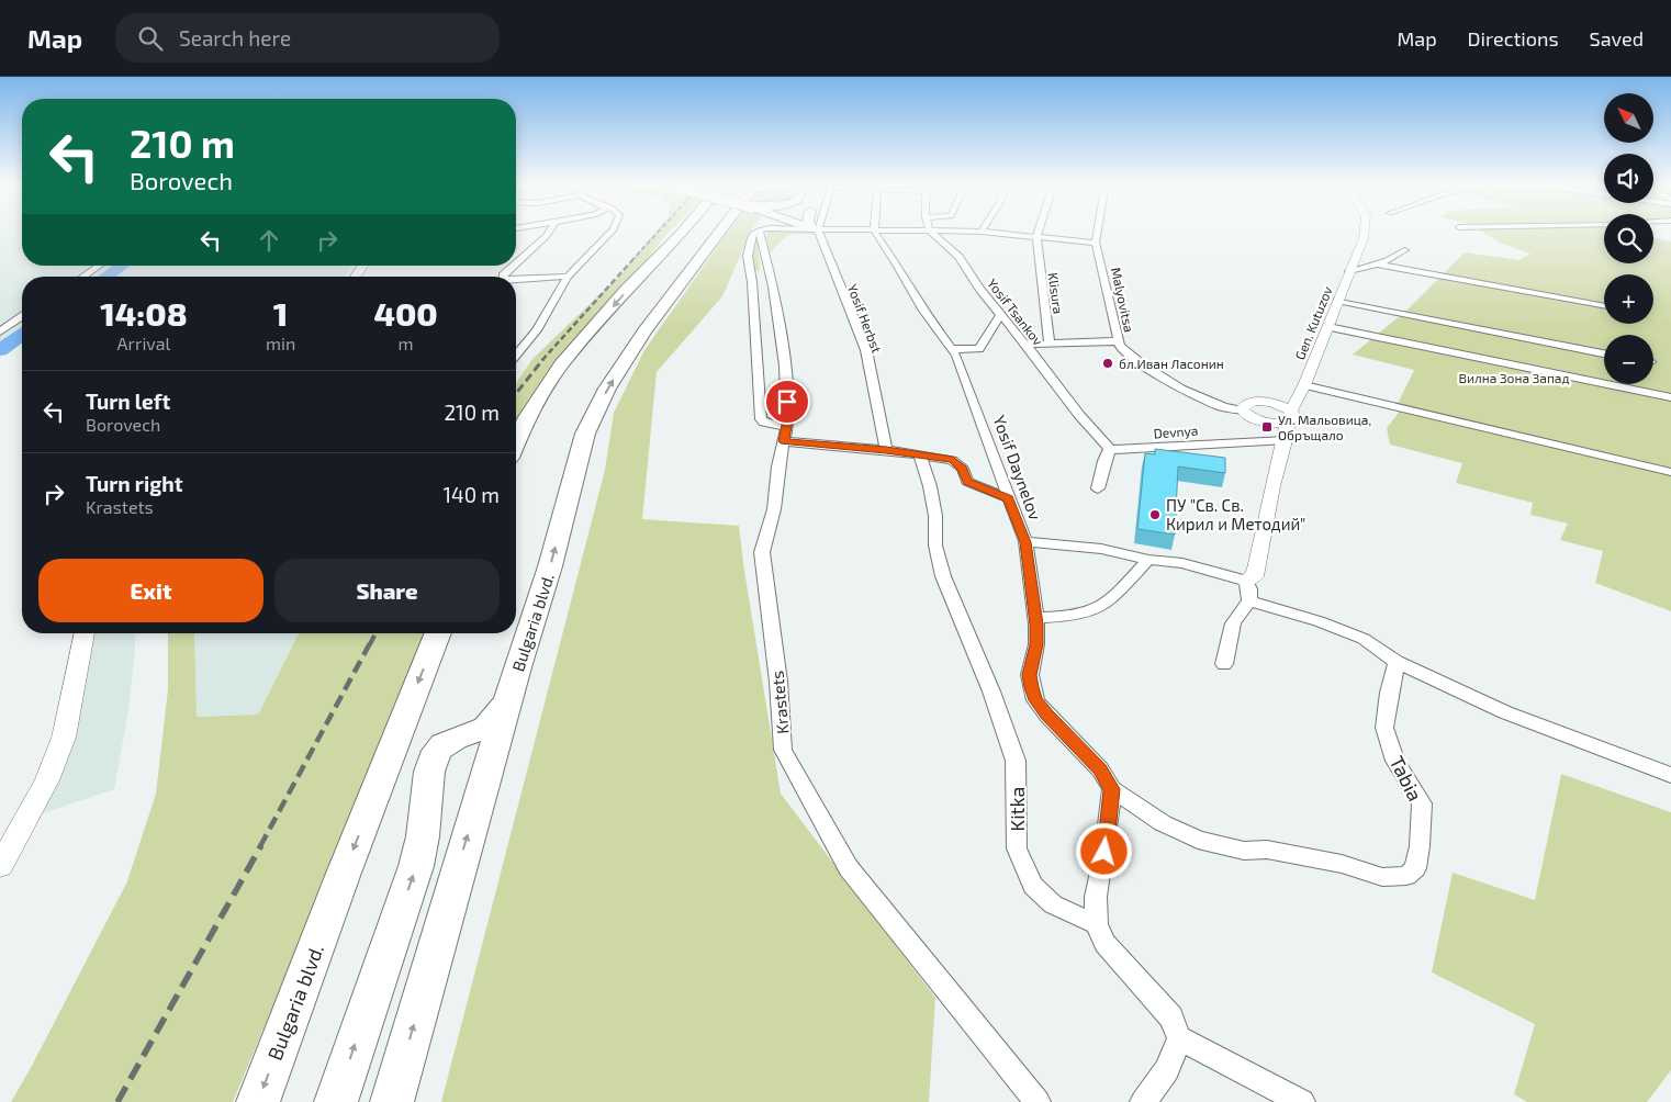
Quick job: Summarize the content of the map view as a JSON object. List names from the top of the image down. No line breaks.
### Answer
{"streets":{"highway":["Bulgaria blvd."],"street":["Klisura","Malyovitsa","Yosif Tsankov","Yosif Herbst","Gen. Kutuzov","Devnya","Yosif Daynelov","Krastets","Tabia","Kitka"]},"crossings":[["Yosif Tsankov","Devnya"],["Gen. Kutuzov","Devnya"],["Yosif Daynelov","Tabia"]],"parks":["Вилна Зона Запад"],"places":{"other":["бл.Иван Ласонин","ПУ \"Св. Св. Кирил и Методий\""],"transit":["Ул. Мальовица, Обръщало"]},"north":"top left","page":{"header":"Map","search":"Search here","nav":["Map","Directions","Saved"],"map_buttons":["+","−"],"turn":["210 m","Borovech"],"eta":["14:08","Arrival","1","min","400","m"],"list":[{"name":"Turn left","note":"Borovech","value":"210 m"},{"name":"Turn right","note":"Krastets","value":"140 m"}],"buttons":["Exit","Share"]}}
